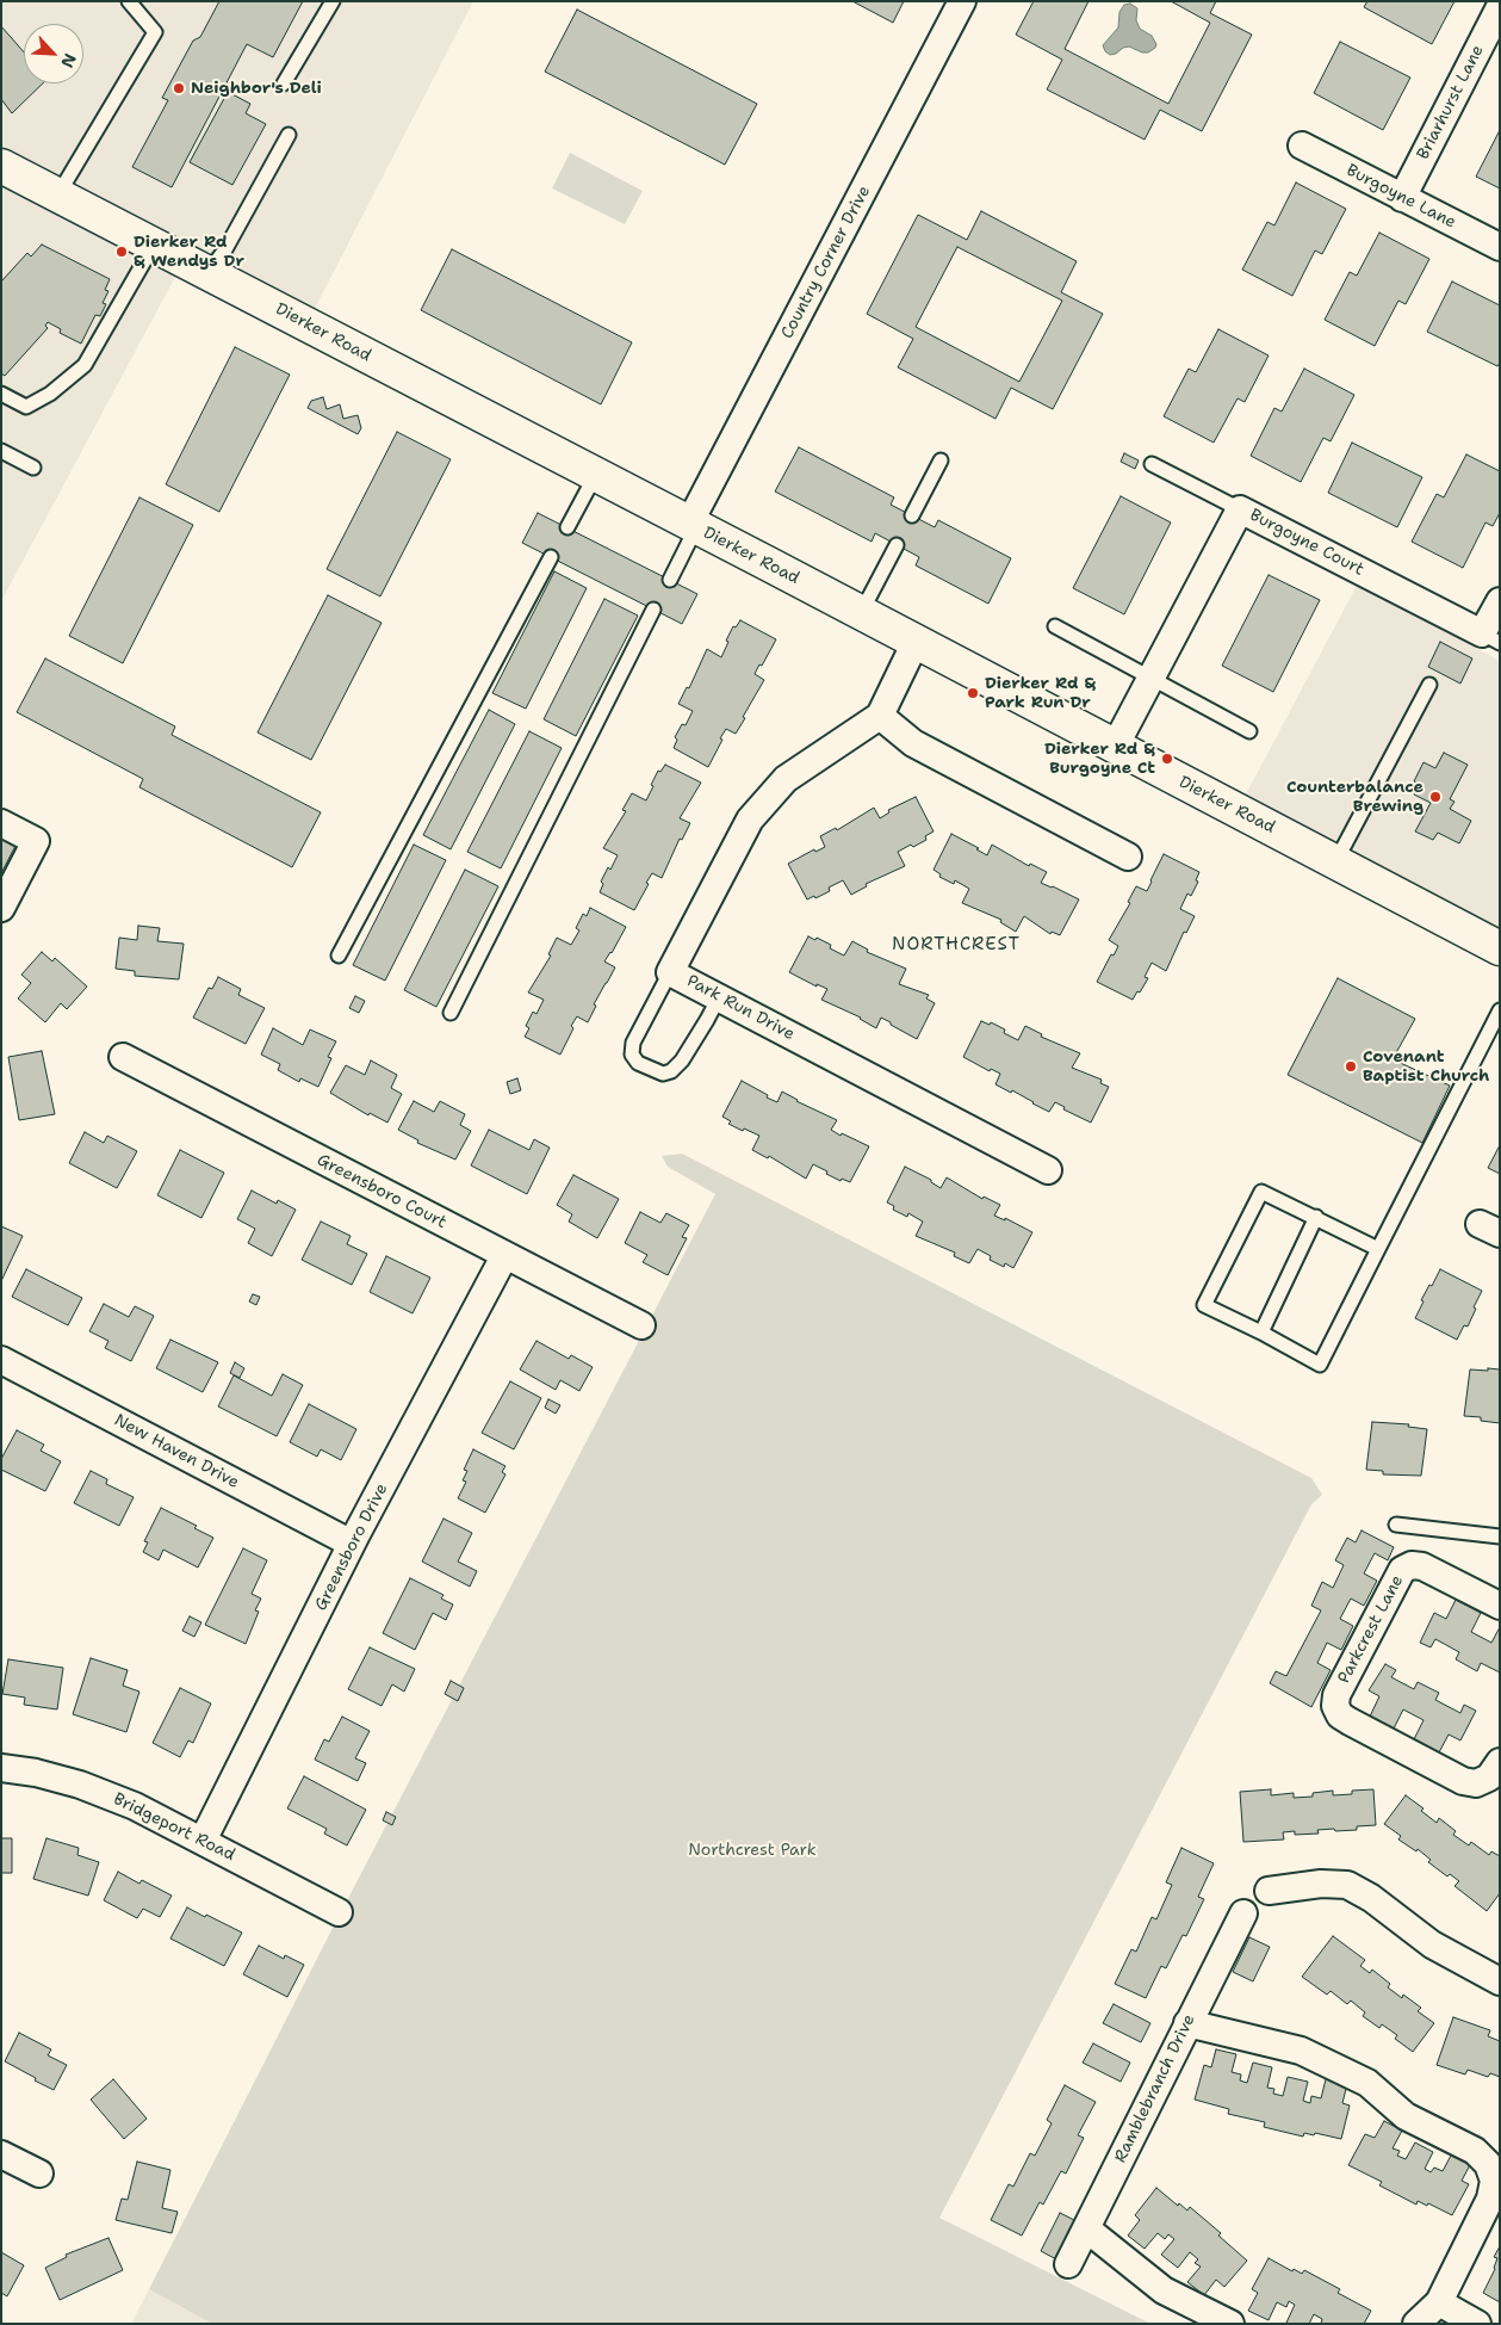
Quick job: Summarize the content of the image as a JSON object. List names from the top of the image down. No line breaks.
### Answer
{"streets":{"street":["Briarhurst Lane","Burgoyne Lane","Country Corner Drive","Dierker Road","Burgoyne Court","Park Run Drive","Greensboro Court","New Haven Drive","Greensboro Drive","Parkcrest Lane","Bridgeport Road","Ramblebranch Drive"]},"crossings":[["Briarhurst Lane","Burgoyne Lane"],["Country Corner Drive","Dierker Road"],["Dierker Road","Burgoyne Court"],["Greensboro Court","Greensboro Drive"],["New Haven Drive","Greensboro Drive"],["Greensboro Drive","Bridgeport Road"]],"districts":["NORTHCREST"],"parks":["Northcrest Park"],"places":["Neighbor's Deli","Dierker Rd & Wendys Dr","Dierker Rd & Park Run Dr","Dierker Rd & Burgoyne Ct","Counterbalance Brewing","Covenant Baptist Church"],"north":"bottom right"}
